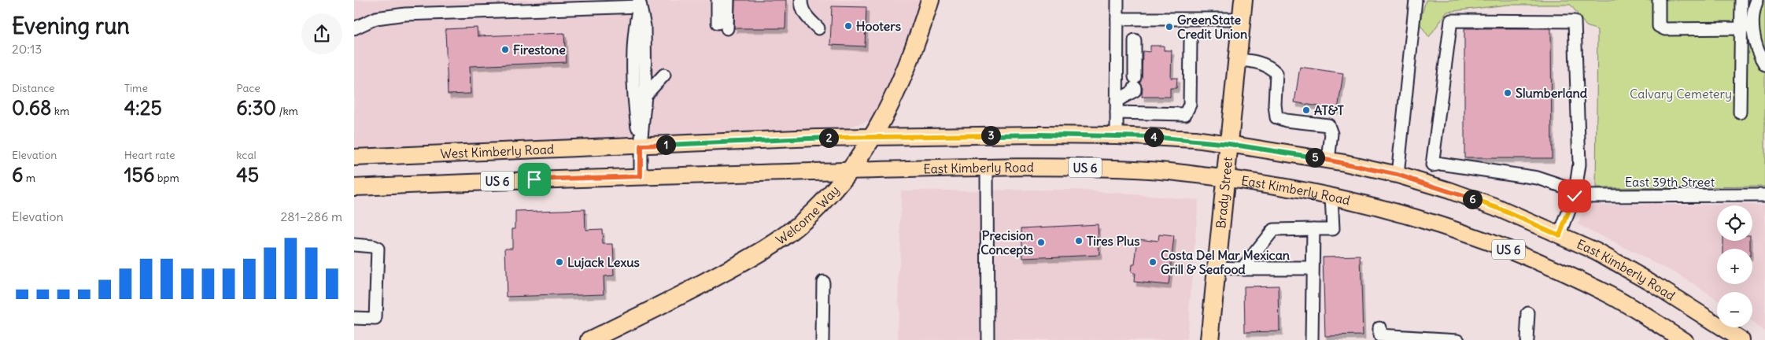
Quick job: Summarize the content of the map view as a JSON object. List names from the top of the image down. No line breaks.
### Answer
{"streets":{"highway":["Brady Street","Welcome Way"],"main road":["West Kimberly Road","US 6","East Kimberly Road"],"street":["East 39th Street"]},"crossings":[["West Kimberly Road","East Kimberly Road"],["US 6","East Kimberly Road"],["East Kimberly Road","Brady Street"],["East Kimberly Road","Welcome Way"]],"parks":["Calvary Cemetery"],"places":["Hooters","GreenState Credit Union","Firestone","Slumberland","AT&T","Tires Plus","Precision Concepts","Lujack Lexus","Costa Del Mar Mexican Grill & Seafood"],"page":{"heading":["Evening run","20:13"],"stats":[["Distance","0.68 km"],["Time","4:25"],["Pace","6:30 /km"],["Elevation","6 m"],["Heart rate","156 bpm"],["kcal","45"]],"pins":["3","4","2","1","5","6"],"chart":["Elevation","281–286 m"],"map_buttons":["+","−"]}}
